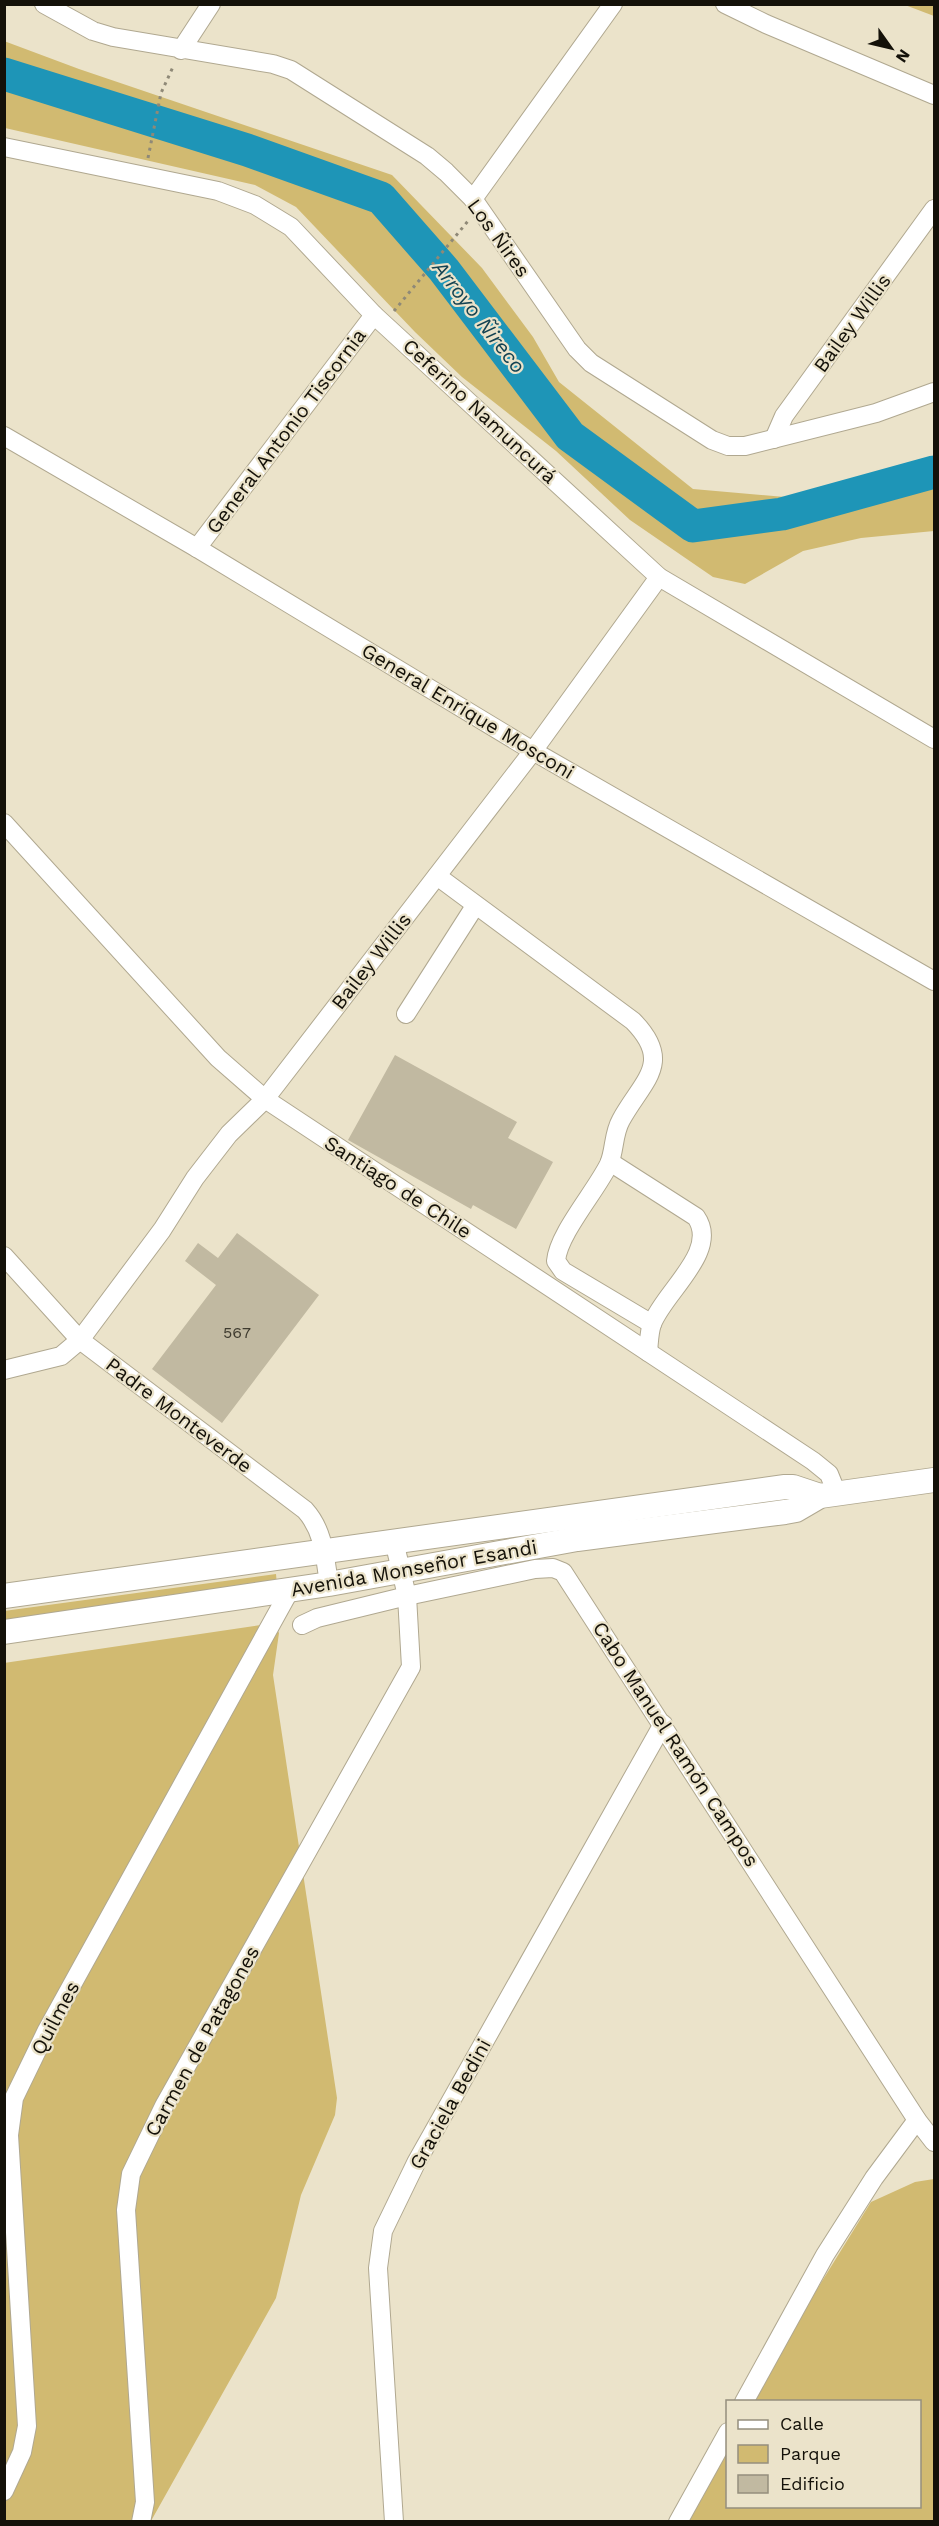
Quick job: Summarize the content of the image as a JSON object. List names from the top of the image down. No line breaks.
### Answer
{"streets":{"main road":["Avenida Monseñor Esandi"],"street":["Los Ñires","Bailey Willis","Ceferino Namuncurá","General Antonio Tiscornia","General Enrique Mosconi","Santiago de Chile","Padre Monteverde","Cabo Manuel Ramón Campos","Quilmes","Carmen de Patagones","Graciela Bedini"]},"crossings":[["Los Ñires","Bailey Willis"],["Bailey Willis","Ceferino Namuncurá"],["Bailey Willis","General Enrique Mosconi"],["Bailey Willis","Santiago de Chile"],["Bailey Willis","Padre Monteverde"],["Ceferino Namuncurá","General Antonio Tiscornia"],["General Antonio Tiscornia","General Enrique Mosconi"],["Santiago de Chile","Avenida Monseñor Esandi"],["Padre Monteverde","Avenida Monseñor Esandi"],["Avenida Monseñor Esandi","Quilmes"],["Avenida Monseñor Esandi","Carmen de Patagones"],["Cabo Manuel Ramón Campos","Carmen de Patagones"],["Cabo Manuel Ramón Campos","Graciela Bedini"]],"water":["Arroyo Ñireco"],"house_numbers":["567"],"legend":["Calle","Parque","Edificio"],"north":"bottom right"}
